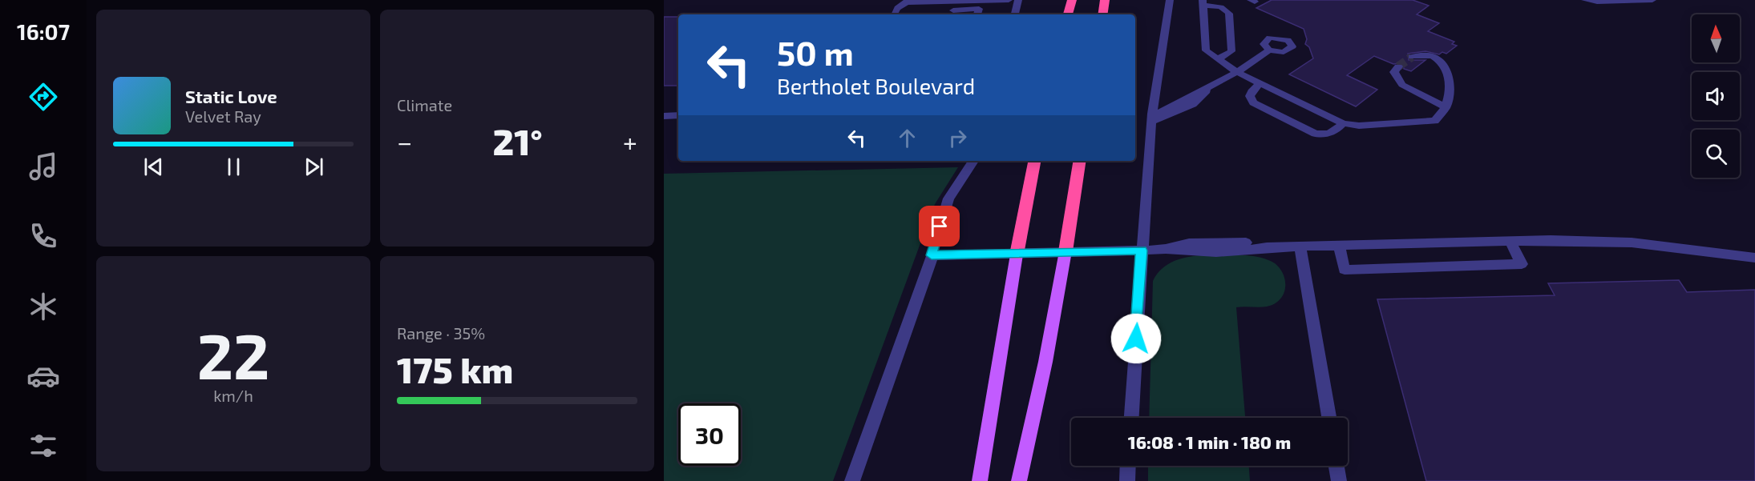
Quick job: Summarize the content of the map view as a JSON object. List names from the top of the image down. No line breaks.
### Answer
{"north":"top","page":{"tabs":"16:07","tile":["Climate",["22","km/h"],["Range · 35%","175 km"]],"turn":["50 m","Bertholet Boulevard"],"song":["Static Love","Velvet Ray"],"heat":["−","21°","+"],"limit":"30","trip":"16:08 · 1 min · 180 m"}}
